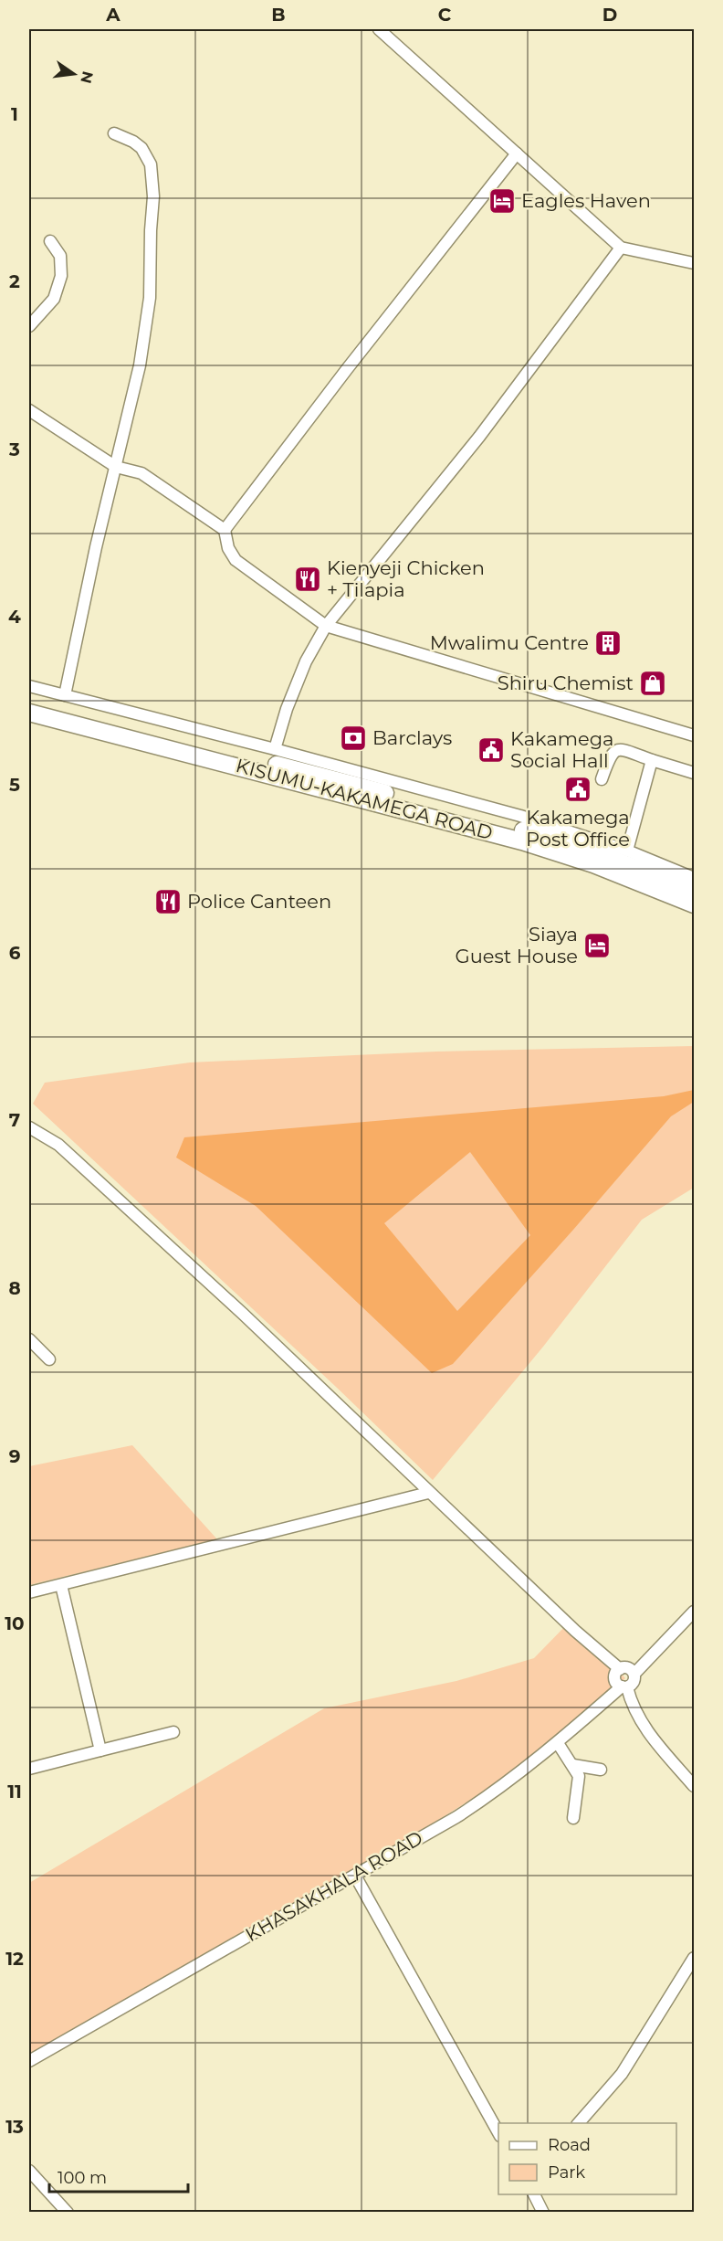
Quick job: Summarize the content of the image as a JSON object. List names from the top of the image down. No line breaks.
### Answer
{"streets":{"highway":["KISUMU-KAKAMEGA ROAD"],"street":["KHASAKHALA ROAD"]},"places":{"hotel":["Eagles Haven","Siaya Guest House"],"restaurant":["Kienyeji Chicken + Tilapia","Police Canteen"],"building":["Mwalimu Centre"],"shop":["Shiru Chemist"],"bank":["Barclays"],"public building":["Kakamega Social Hall","Kakamega Post Office"]},"legend":["Road","Park"],"scale_bar":"100 m","north":"right","grid":{"columns":["A","B","C","D"],"rows":["1","2","3","4","5","6","7","8","9","10","11","12","13"]}}
